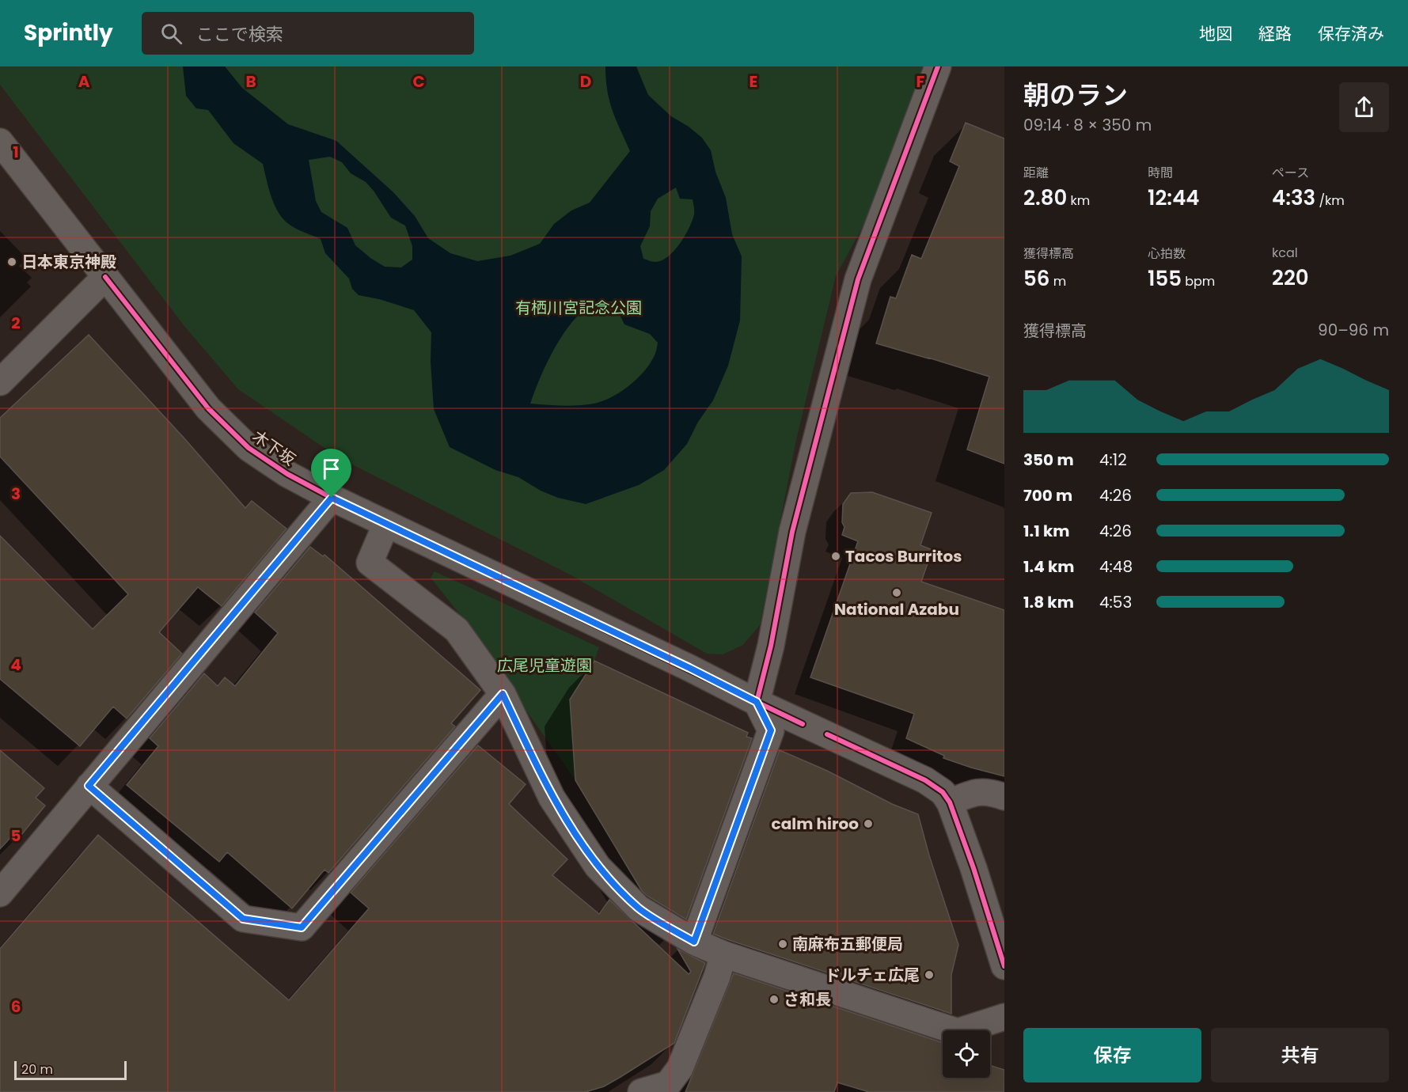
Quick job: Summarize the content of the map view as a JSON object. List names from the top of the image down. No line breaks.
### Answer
{"streets":{"street":["木下坂"]},"parks":["有栖川宮記念公園","広尾児童遊園"],"places":["日本東京神殿","Tacos Burritos","National Azabu","calm hiroo","南麻布五郵便局","ドルチェ広尾","さ和長"],"scale_bar":"20 m","page":{"header":"Sprintly","search":"ここで検索","nav":["地図","経路","保存済み"],"heading":["朝のラン","09:14 · 8 × 350 m"],"stats":[["距離","2.80 km"],["時間","12:44"],["ペース","4:33 /km"],["獲得標高","56 m"],["心拍数","155 bpm"],["kcal","220"]],"chart":["獲得標高","90–96 m"],"list":[{"name":"350 m","note":"4:12"},{"name":"700 m","note":"4:26"},{"name":"1.1 km","note":"4:26"},{"name":"1.4 km","note":"4:48"},{"name":"1.8 km","note":"4:53"}],"buttons":["保存","共有"],"scale":"20 m"},"grid":{"columns":["A","B","C","D","E","F"],"rows":["1","2","3","4","5","6"]}}
